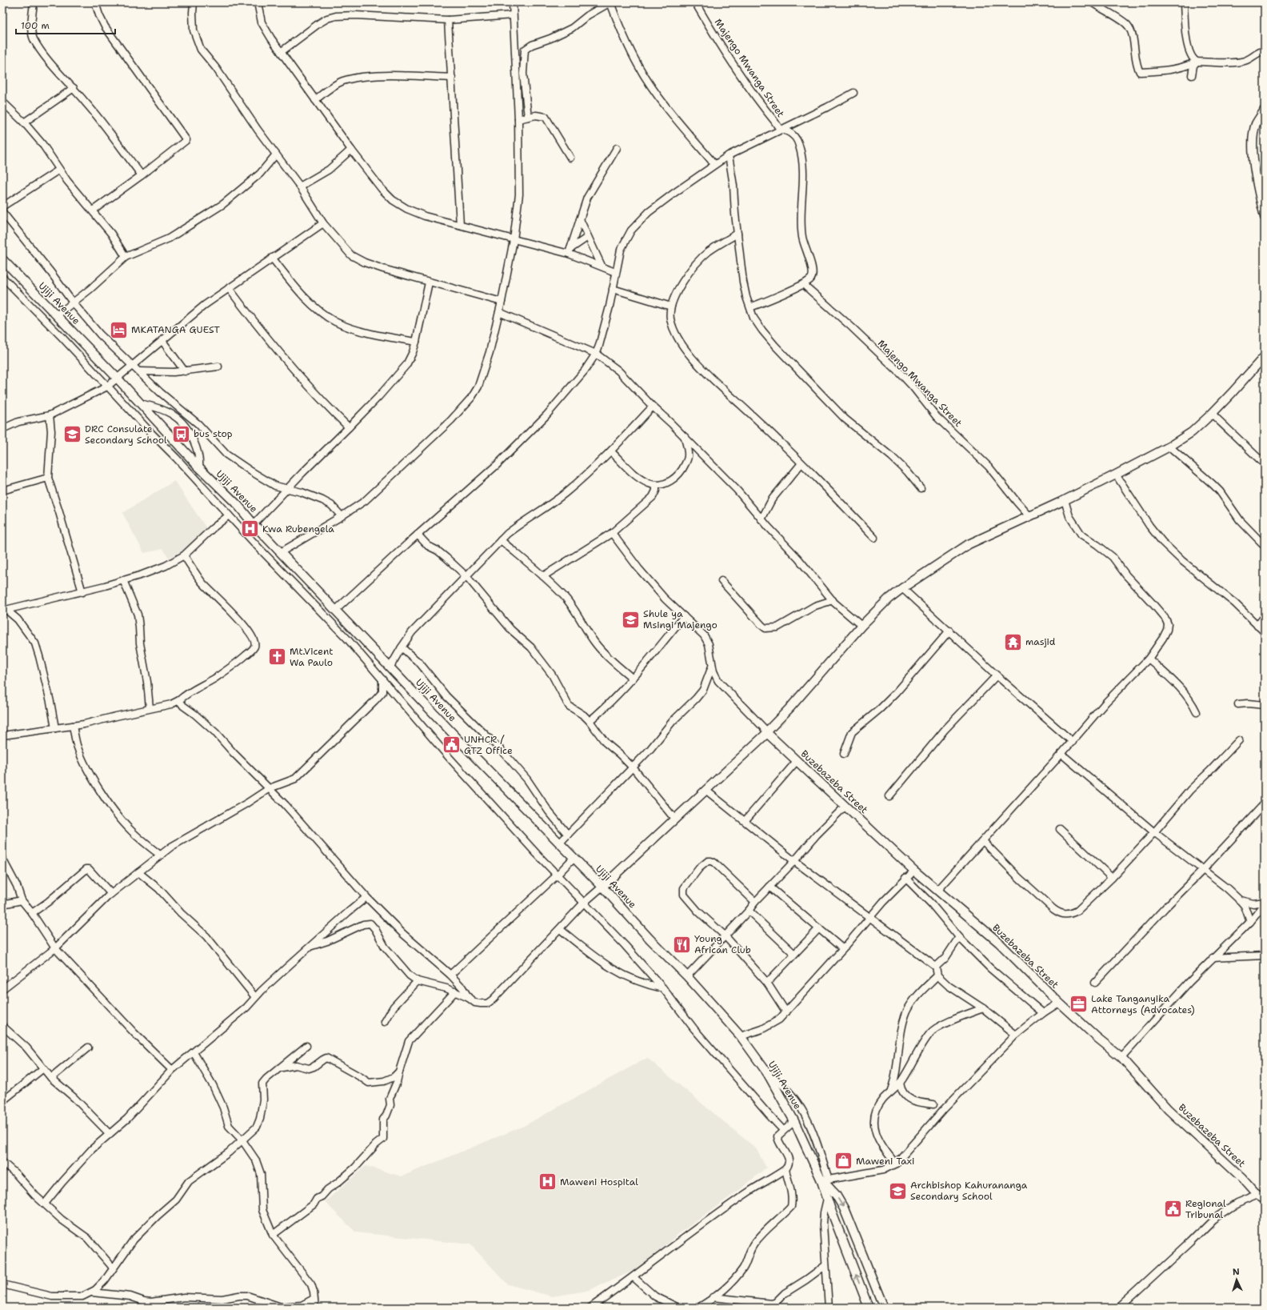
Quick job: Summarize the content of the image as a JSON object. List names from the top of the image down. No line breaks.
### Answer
{"streets":{"street":["Majengo Mwanga Street","Ujiji Avenue","Buzebazeba Street"]},"places":{"hotel":["MKATANGA GUEST"],"bus stop":["bus stop"],"school or university":["DRC Consulate Secondary School","Shule ya Msingi Majengo","Archbishop Kahurananga Secondary School"],"hospital":["Kwa Rubengela","Maweni Hospital"],"temple":["masjid"],"church":["Mt.Vicent Wa Paulo"],"public building":["UNHCR / GTZ Office","Regional Tribunal"],"restaurant":["Young African Club"],"office":["Lake Tanganyika Attorneys (Advocates)"],"shop":["Maweni Taxi"]},"scale_bar":"100 m","north":"top"}
